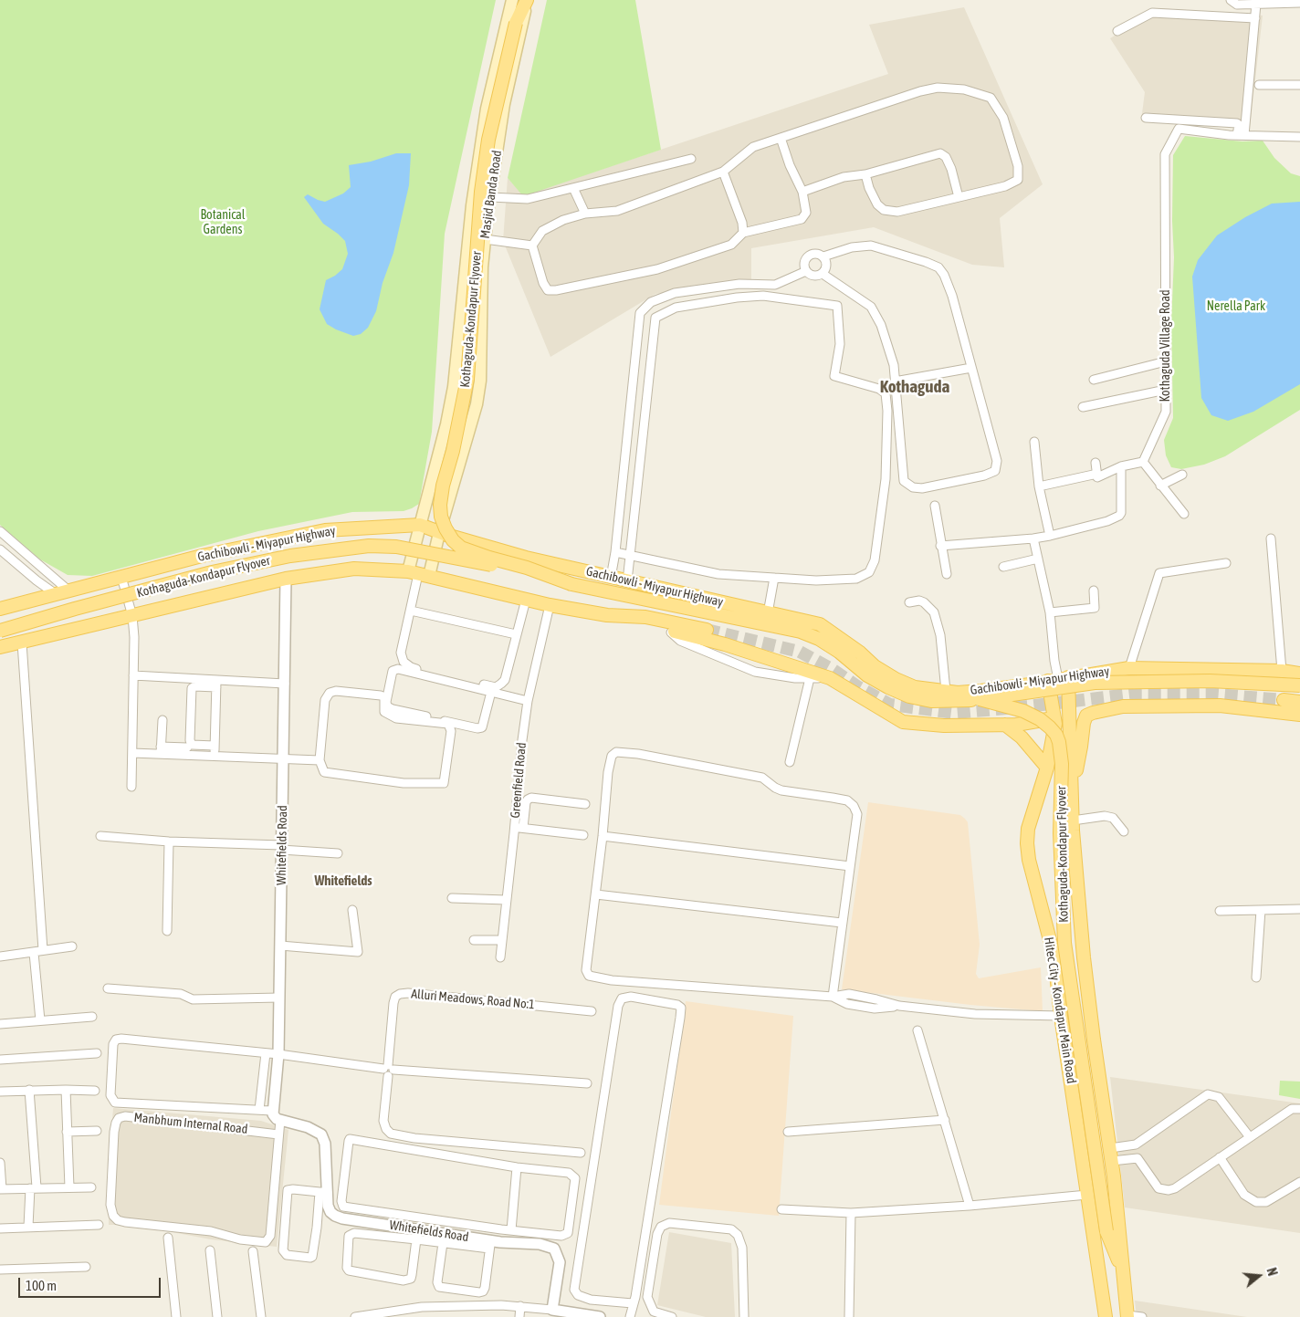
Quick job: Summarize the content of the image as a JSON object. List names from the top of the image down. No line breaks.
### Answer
{"streets":{"main road":["Masjid Banda Road","Kothaguda-Kondapur Flyover","Gachibowli - Miyapur Highway","Hitec City - Kondapur Main Road"],"street":["Kothaguda Village Road","Greenfield Road","Whitefields Road","Alluri Meadows, Road No:1","Manbhum Internal Road"]},"crossings":[["Masjid Banda Road","Kothaguda-Kondapur Flyover"],["Masjid Banda Road","Gachibowli - Miyapur Highway"],["Gachibowli - Miyapur Highway","Hitec City - Kondapur Main Road"]],"districts":["Kothaguda","Whitefields"],"parks":["Botanical Gardens","Nerella Park"],"scale_bar":"100 m","north":"right"}
